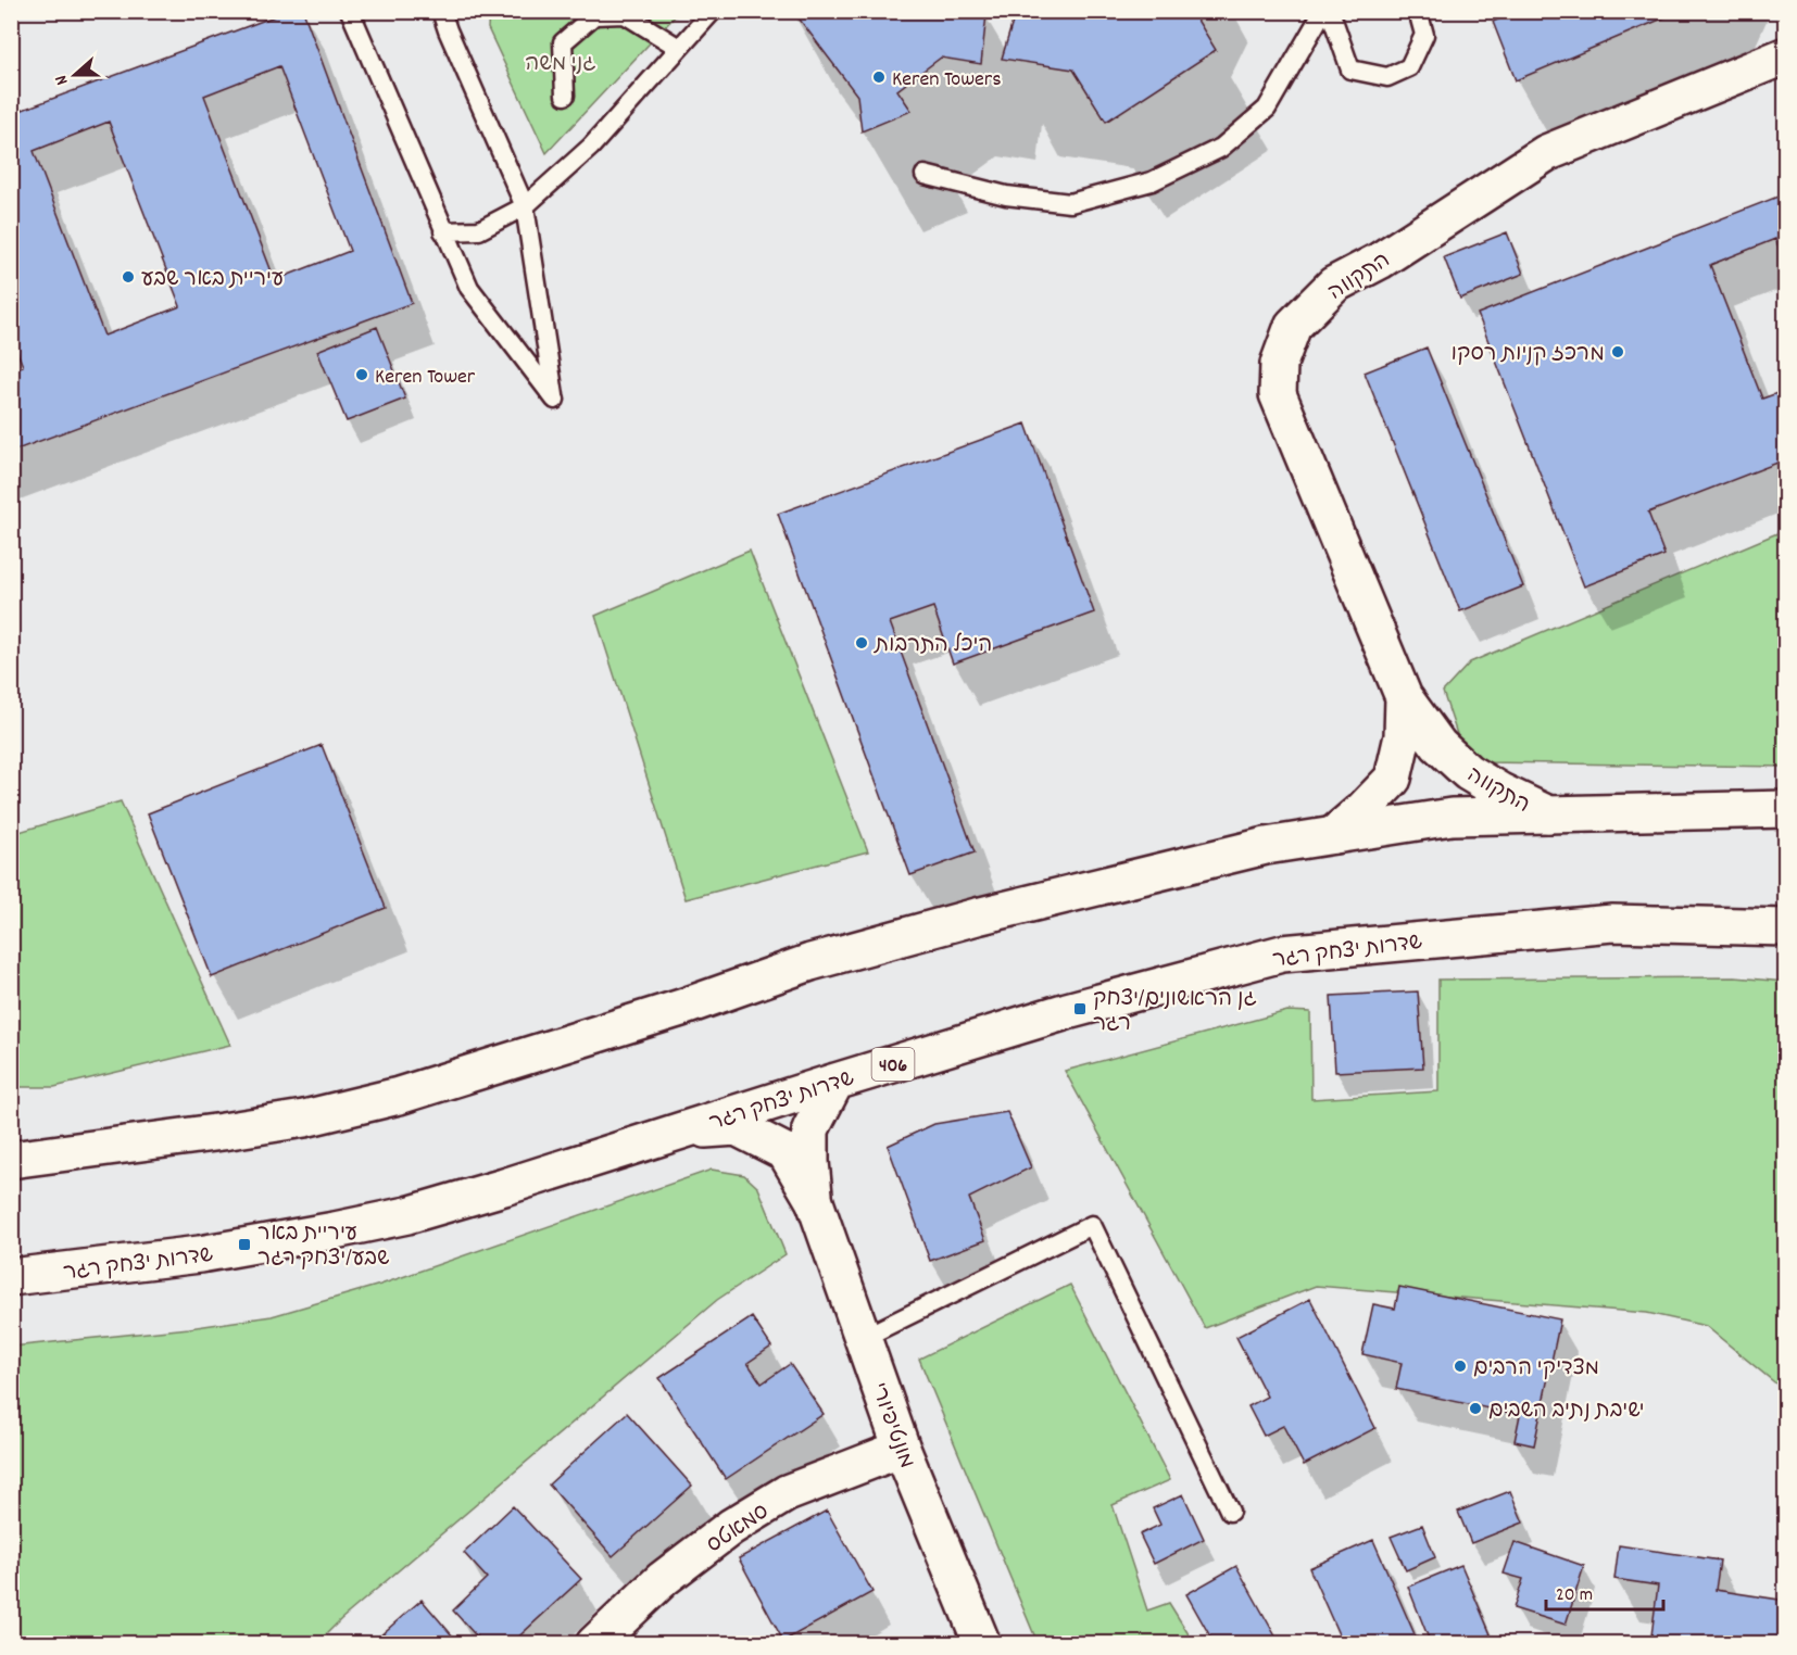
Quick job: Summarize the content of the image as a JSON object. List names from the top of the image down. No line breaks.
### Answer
{"streets":{"main road":["התקווה","שדרות יצחק רגר","406","מונטיפיורי","סמאטס"]},"crossings":[["מונטיפיורי","סמאטס"]],"parks":["גני משה"],"places":{"other":["Keren Towers","עיריית באר שבע","מרכז קניות רסקו","Keren Tower","היכל התרבות","מצדיקי הרבים","ישיבת נתיב השבים"],"transit":["גן הראשונים/יצחק רגר","עיריית באר שבע/יצחק רגר"]},"scale_bar":"20 m","north":"left"}
